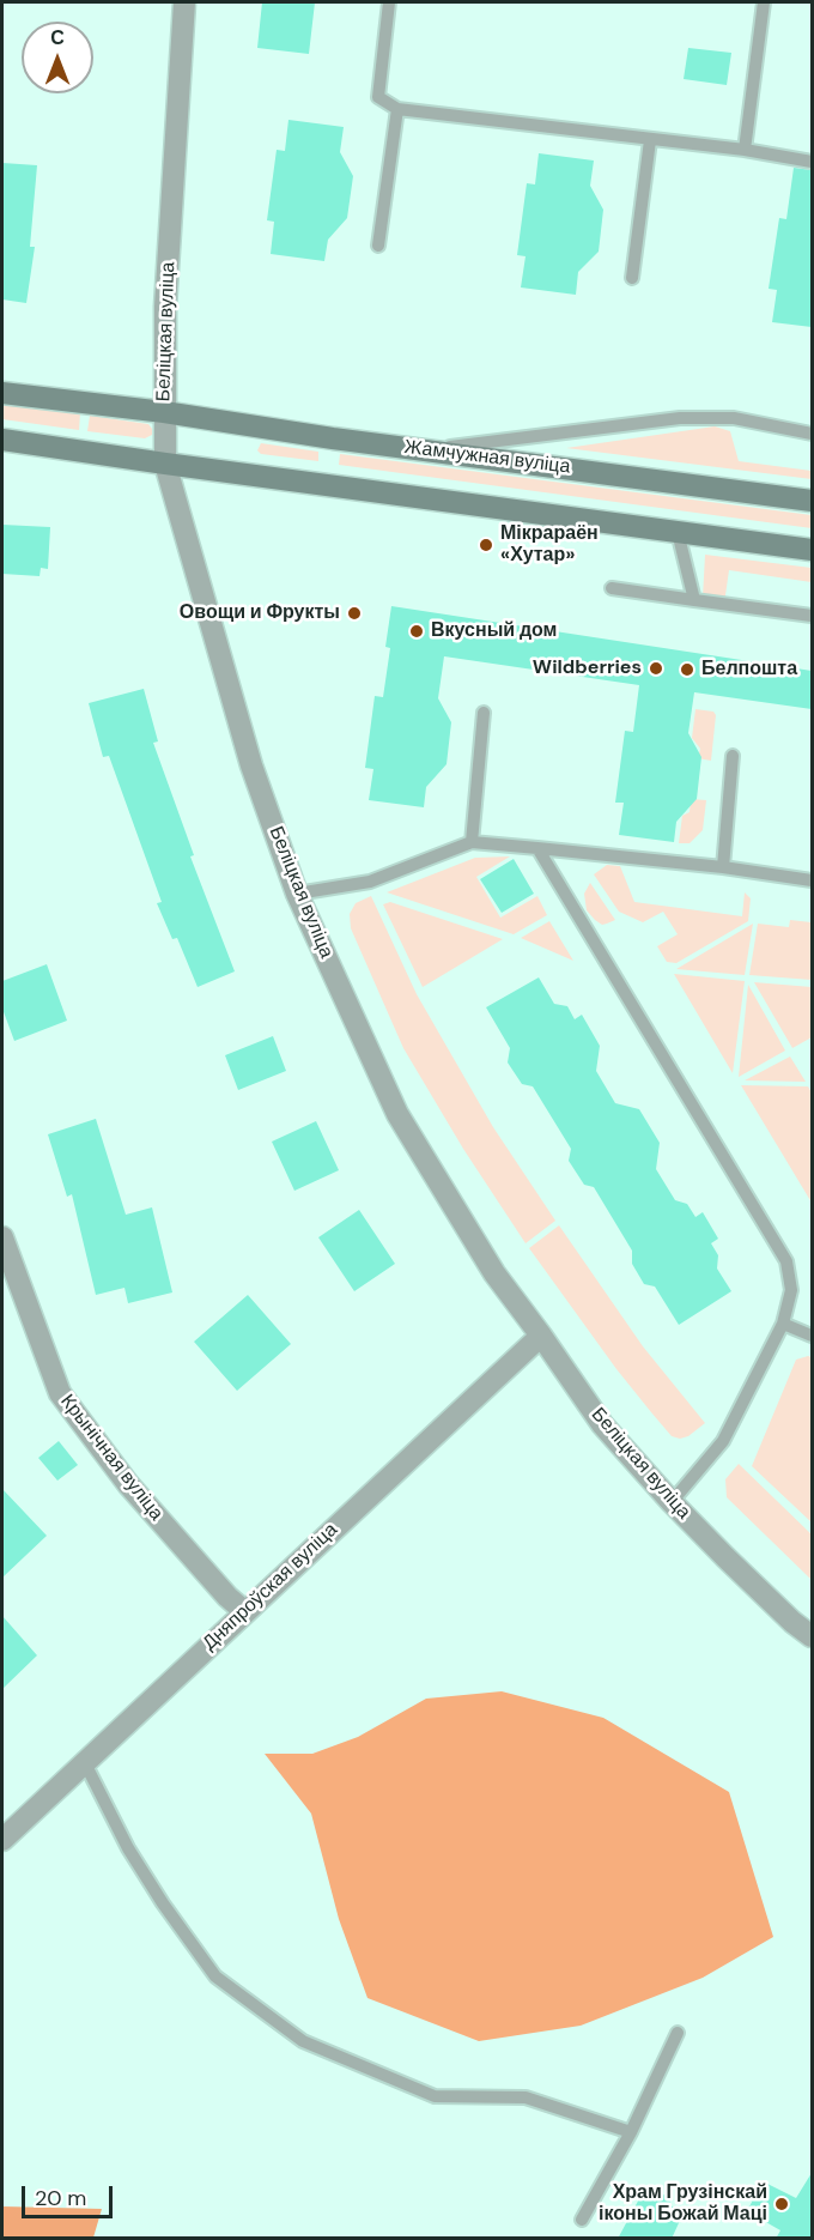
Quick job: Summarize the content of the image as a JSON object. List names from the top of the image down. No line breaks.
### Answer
{"streets":{"main road":["Жамчужная вуліца"],"street":["Беліцкая вуліца","Крынічная вуліца","Дняпроўская вуліца"]},"crossings":[["Беліцкая вуліца","Жамчужная вуліца"],["Беліцкая вуліца","Дняпроўская вуліца"],["Крынічная вуліца","Дняпроўская вуліца"]],"places":["Мікрараён «Хутар»","Овощи и Фрукты","Вкусный дом","Wildberries","Белпошта","Храм Грузінскай іконы Божай Маці"],"scale_bar":"20 m","north":"top"}
